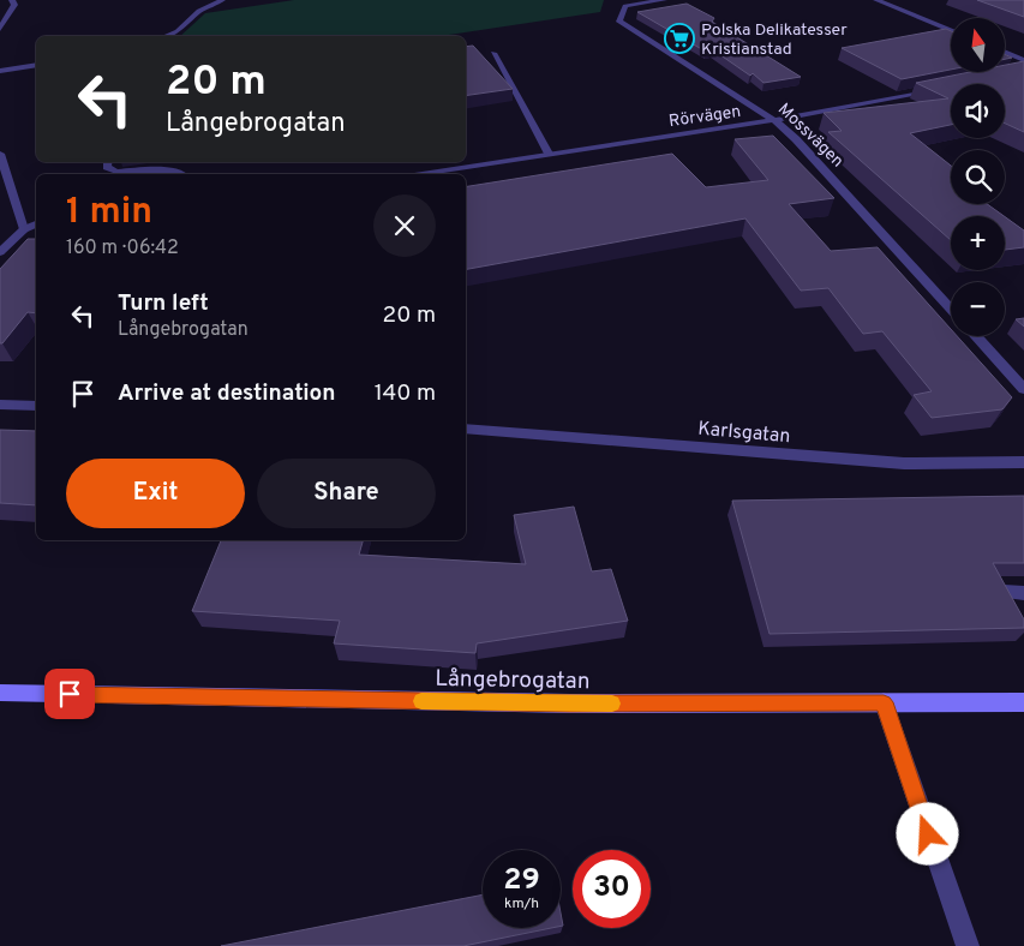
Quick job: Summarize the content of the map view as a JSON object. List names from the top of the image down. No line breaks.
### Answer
{"streets":{"main road":["Långebrogatan"],"street":["Rörvägen","Mossvägen","Karlsgatan"]},"crossings":[["Rörvägen","Mossvägen"]],"places":{"supermarket":["Polska Delikatesser Kristianstad"]},"north":"top","page":{"map_buttons":["+","−"],"turn":["20 m","Långebrogatan"],"heading":["1 min","160 m · 06:42"],"list":[{"name":"Turn left","note":"Långebrogatan","value":"20 m"},{"name":"Arrive at destination","value":"140 m"}],"buttons":["Exit","Share"],"speed":"29 km/h","limit":"30"}}
